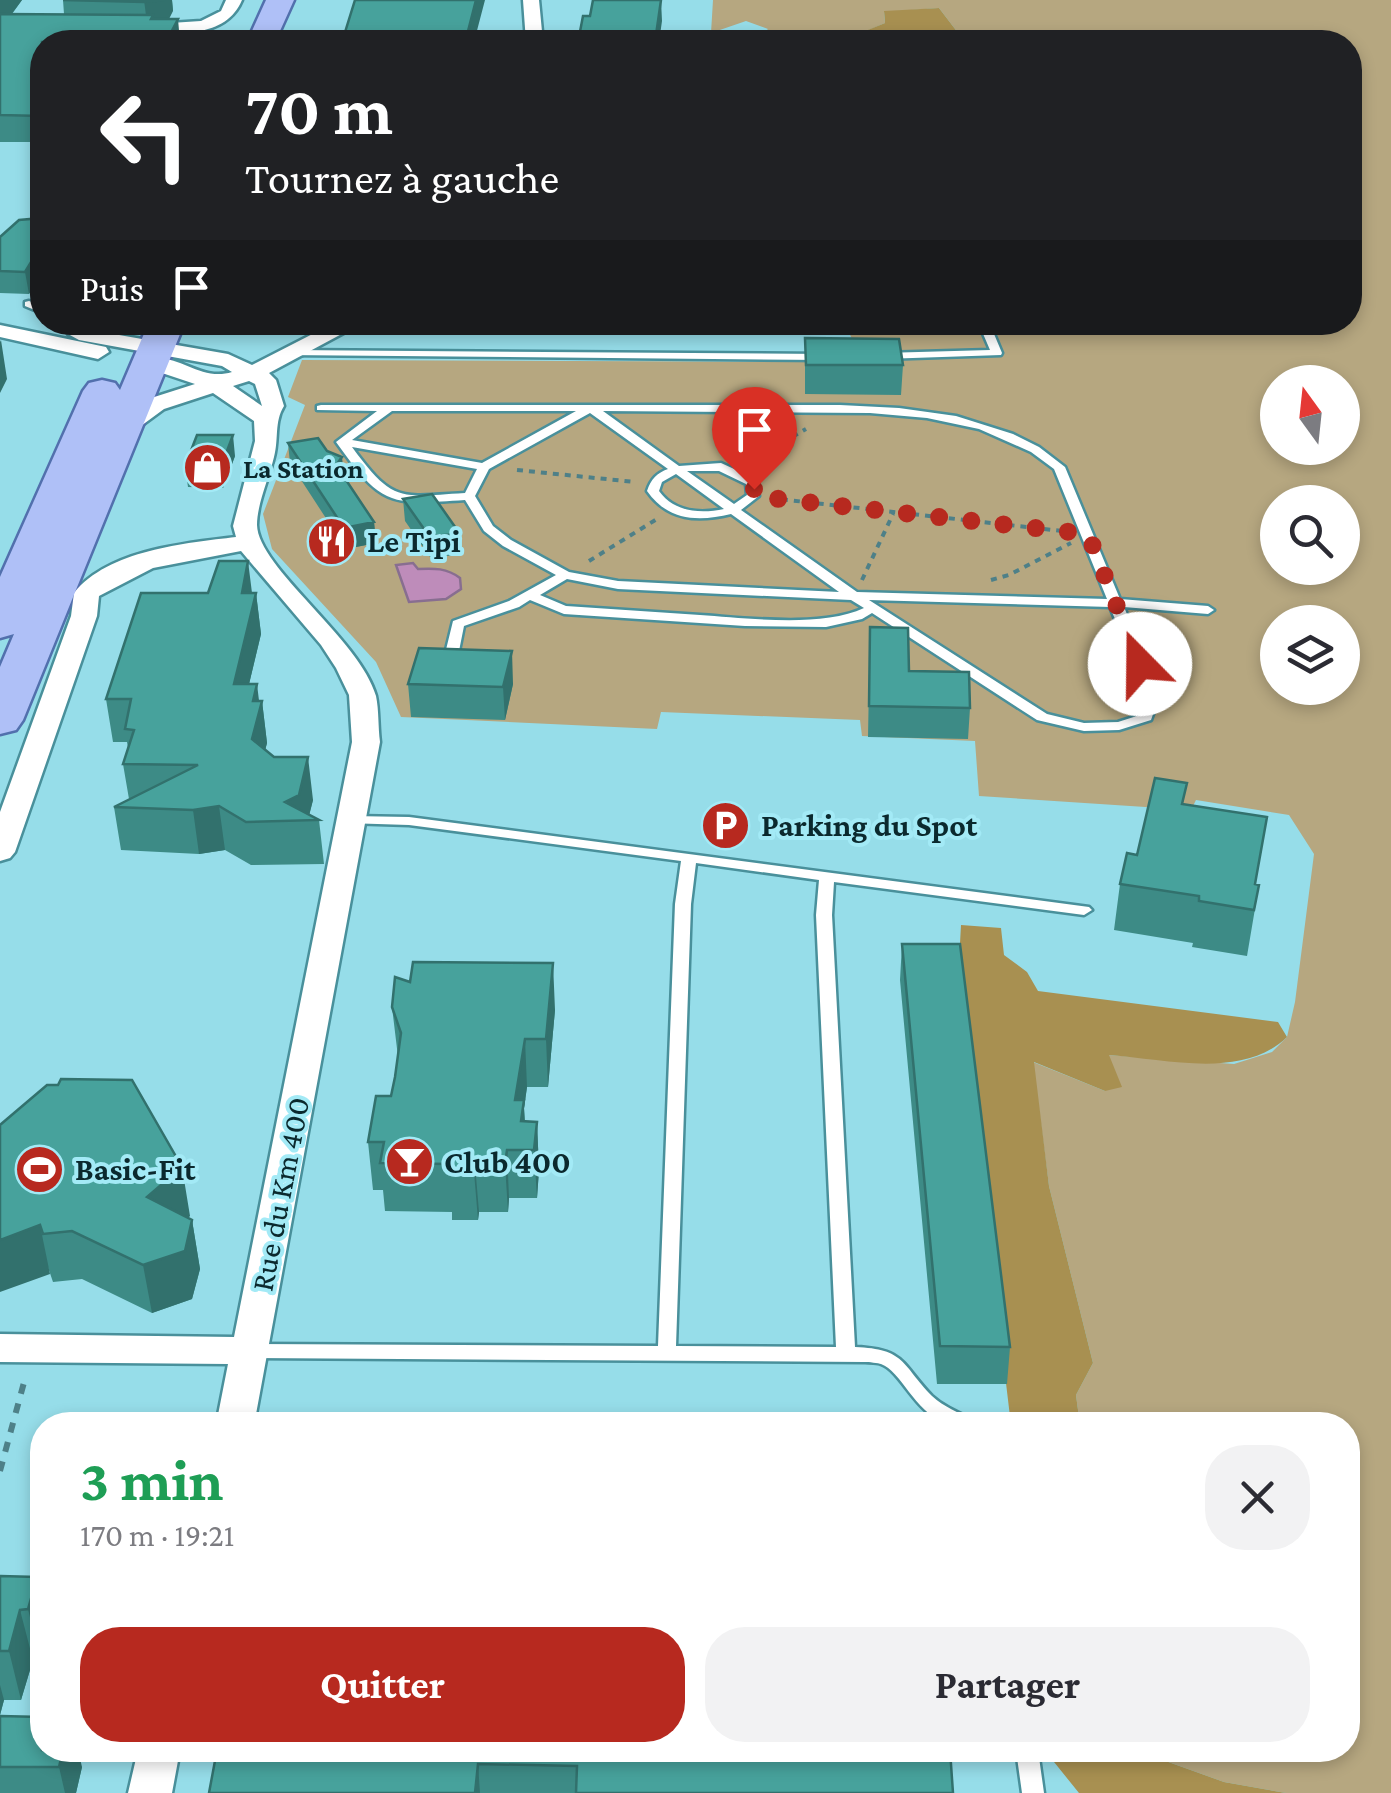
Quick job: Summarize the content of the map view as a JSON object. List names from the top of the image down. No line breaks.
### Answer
{"streets":{"street":["Rue du Km 400"]},"places":{"shop":["La Station"],"restaurant":["Le Tipi"],"parking":["Parking du Spot"],"bar":["Club 400"],"sports":["Basic-Fit"]},"north":"top","page":{"turn":["70 m","Tournez à gauche"],"then":"Puis","heading":["3 min","170 m · 19:21"],"buttons":["Quitter","Partager"]}}
